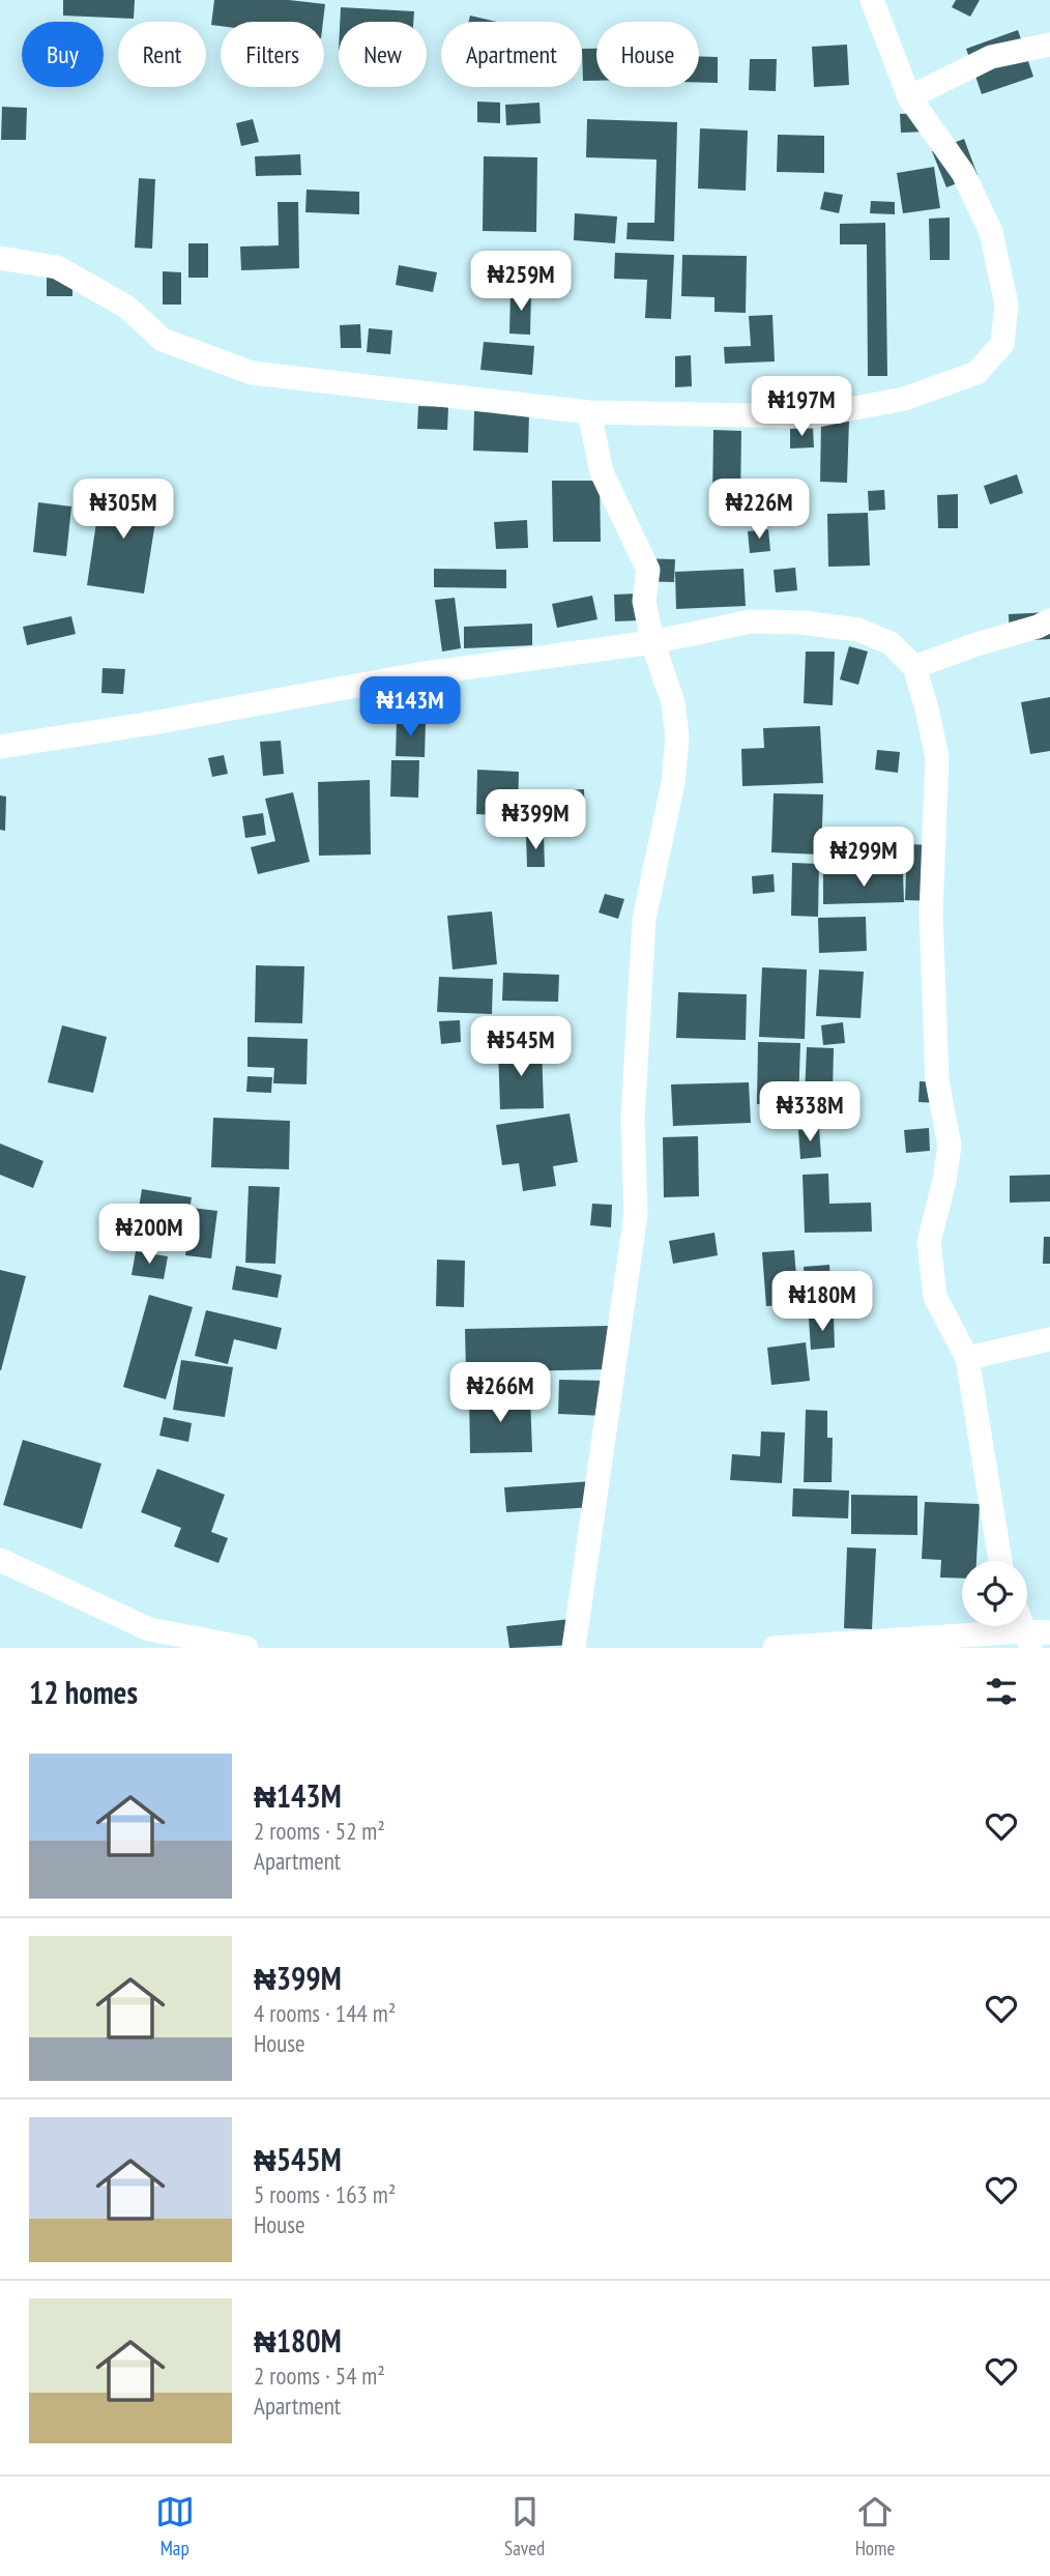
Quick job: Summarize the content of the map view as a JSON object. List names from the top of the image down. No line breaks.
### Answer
{"page":{"chip":["Buy","Rent","Filters","New","Apartment","House"],"price":["₦259M","₦197M","₦305M","₦226M","₦143M","₦399M","₦299M","₦545M","₦338M","₦200M","₦180M","₦266M"],"heading":"12 homes","list":[{"name":"₦143M","note":"2 rooms · 52 m² · Apartment"},{"name":"₦399M","note":"4 rooms · 144 m² · House"},{"name":"₦545M","note":"5 rooms · 163 m² · House"},{"name":"₦180M","note":"2 rooms · 54 m² · Apartment"}],"tabs":["Map","Saved","Home"]}}
